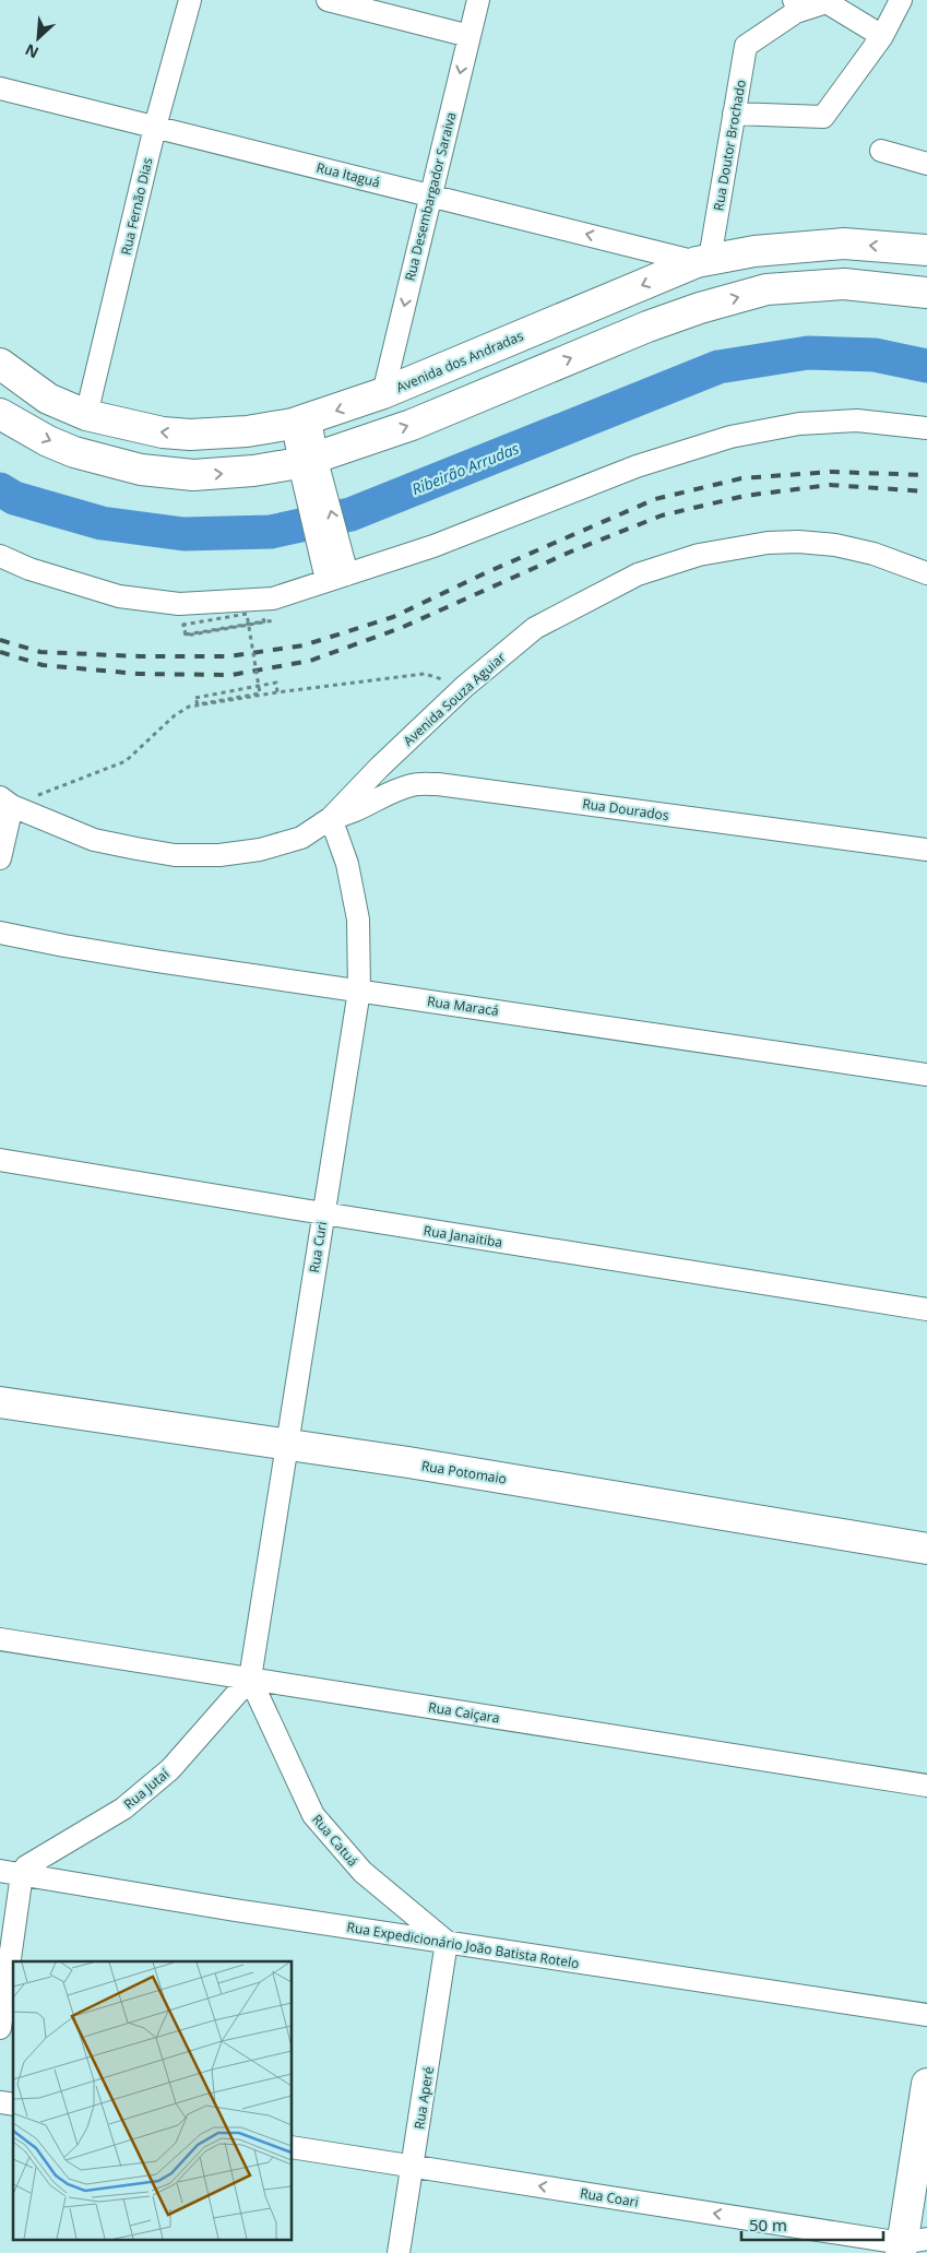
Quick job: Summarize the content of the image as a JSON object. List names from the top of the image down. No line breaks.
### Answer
{"streets":{"main road":["Avenida dos Andradas","Rua Potomaio"],"street":["Rua Doutor Brochado","Rua Itaguá","Rua Desembargador Saraiva","Rua Fernão Dias","Avenida Souza Aguiar","Rua Dourados","Rua Maracá","Rua Janaitiba","Rua Curi","Rua Caiçara","Rua Jutaí","Rua Catuá","Rua Expedicionário João Batista Rotelo","Rua Aperé","Rua Coari"]},"crossings":[["Rua Doutor Brochado","Rua Itaguá"],["Rua Doutor Brochado","Avenida dos Andradas"],["Rua Itaguá","Rua Desembargador Saraiva"],["Rua Itaguá","Rua Fernão Dias"],["Rua Itaguá","Avenida dos Andradas"],["Rua Desembargador Saraiva","Avenida dos Andradas"],["Rua Fernão Dias","Avenida dos Andradas"],["Avenida Souza Aguiar","Rua Dourados"],["Avenida Souza Aguiar","Rua Curi"],["Rua Dourados","Rua Curi"],["Rua Maracá","Rua Curi"],["Rua Janaitiba","Rua Curi"],["Rua Curi","Rua Potomaio"],["Rua Curi","Rua Caiçara"],["Rua Curi","Rua Jutaí"],["Rua Curi","Rua Catuá"],["Rua Caiçara","Rua Jutaí"],["Rua Caiçara","Rua Catuá"],["Rua Jutaí","Rua Catuá"],["Rua Jutaí","Rua Expedicionário João Batista Rotelo"],["Rua Catuá","Rua Expedicionário João Batista Rotelo"],["Rua Catuá","Rua Aperé"],["Rua Expedicionário João Batista Rotelo","Rua Aperé"],["Rua Aperé","Rua Coari"]],"one_way":["Rua Itaguá","Rua Desembargador Saraiva","Rua Coari"],"water":["Ribeirão Arrudas"],"scale_bar":"50 m","north":"bottom left"}
